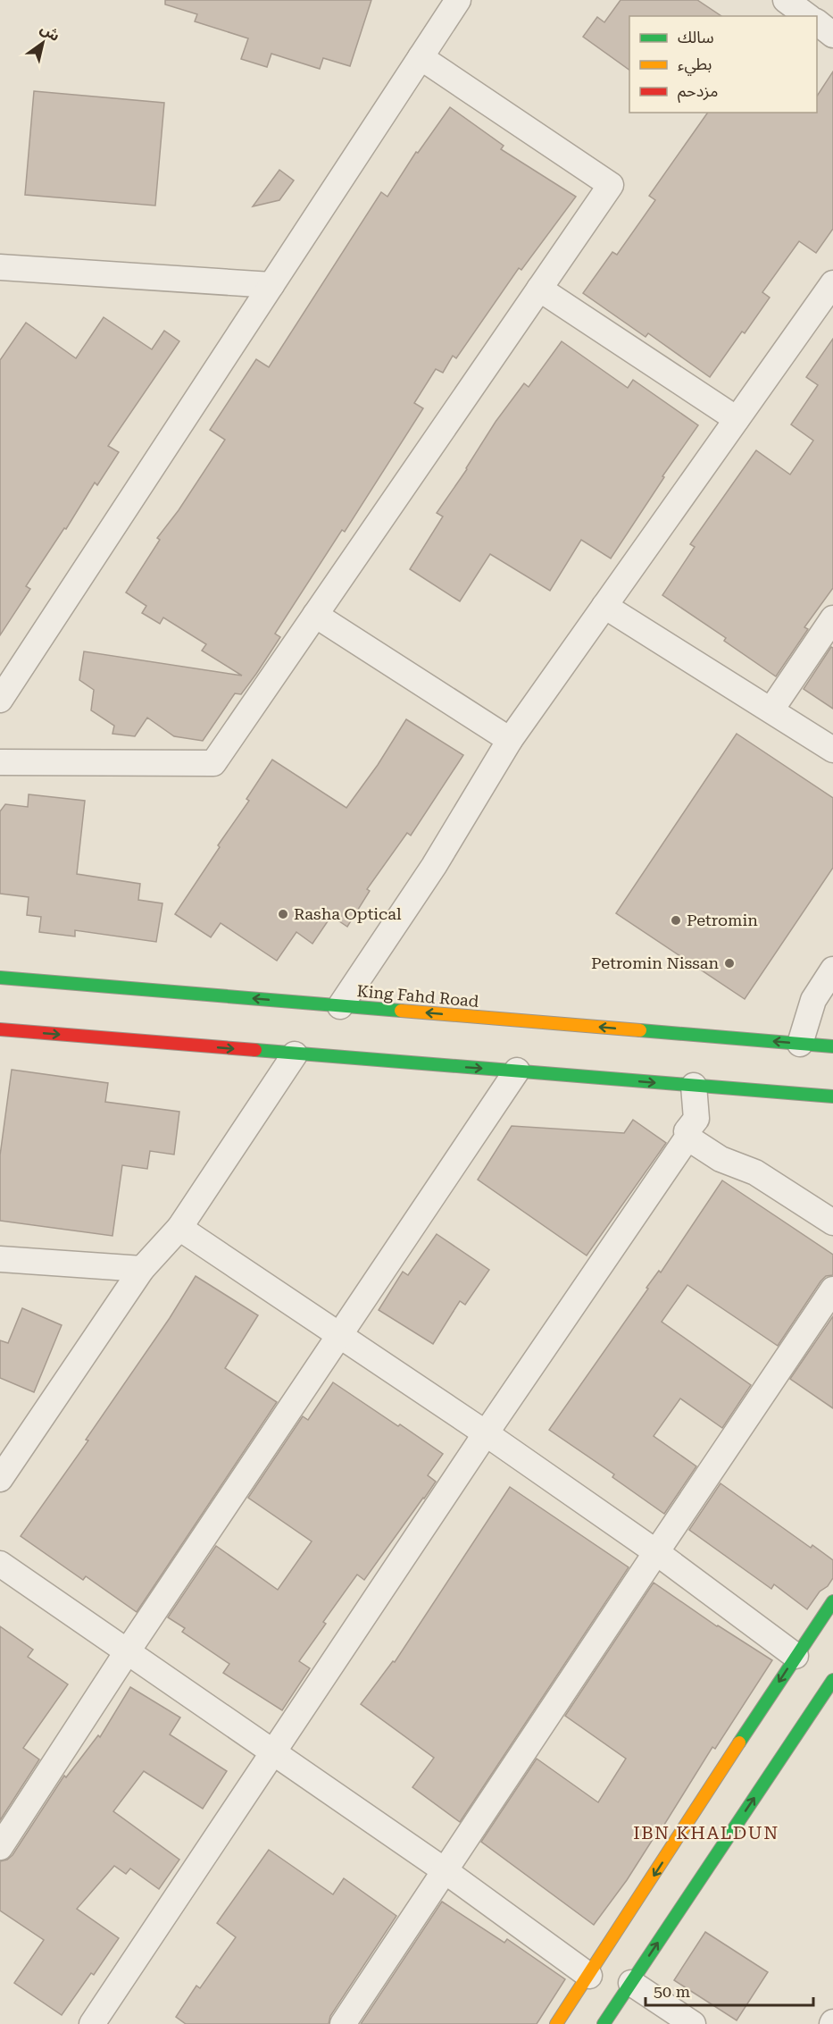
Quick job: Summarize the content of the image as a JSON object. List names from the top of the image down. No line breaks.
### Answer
{"streets":{"main road":["King Fahd Road"]},"districts":["IBN KHALDUN"],"places":["Rasha Optical","Petromin","Petromin Nissan"],"legend":["سالك","بطيء","مزدحم"],"scale_bar":"50 m","north":"top right"}
